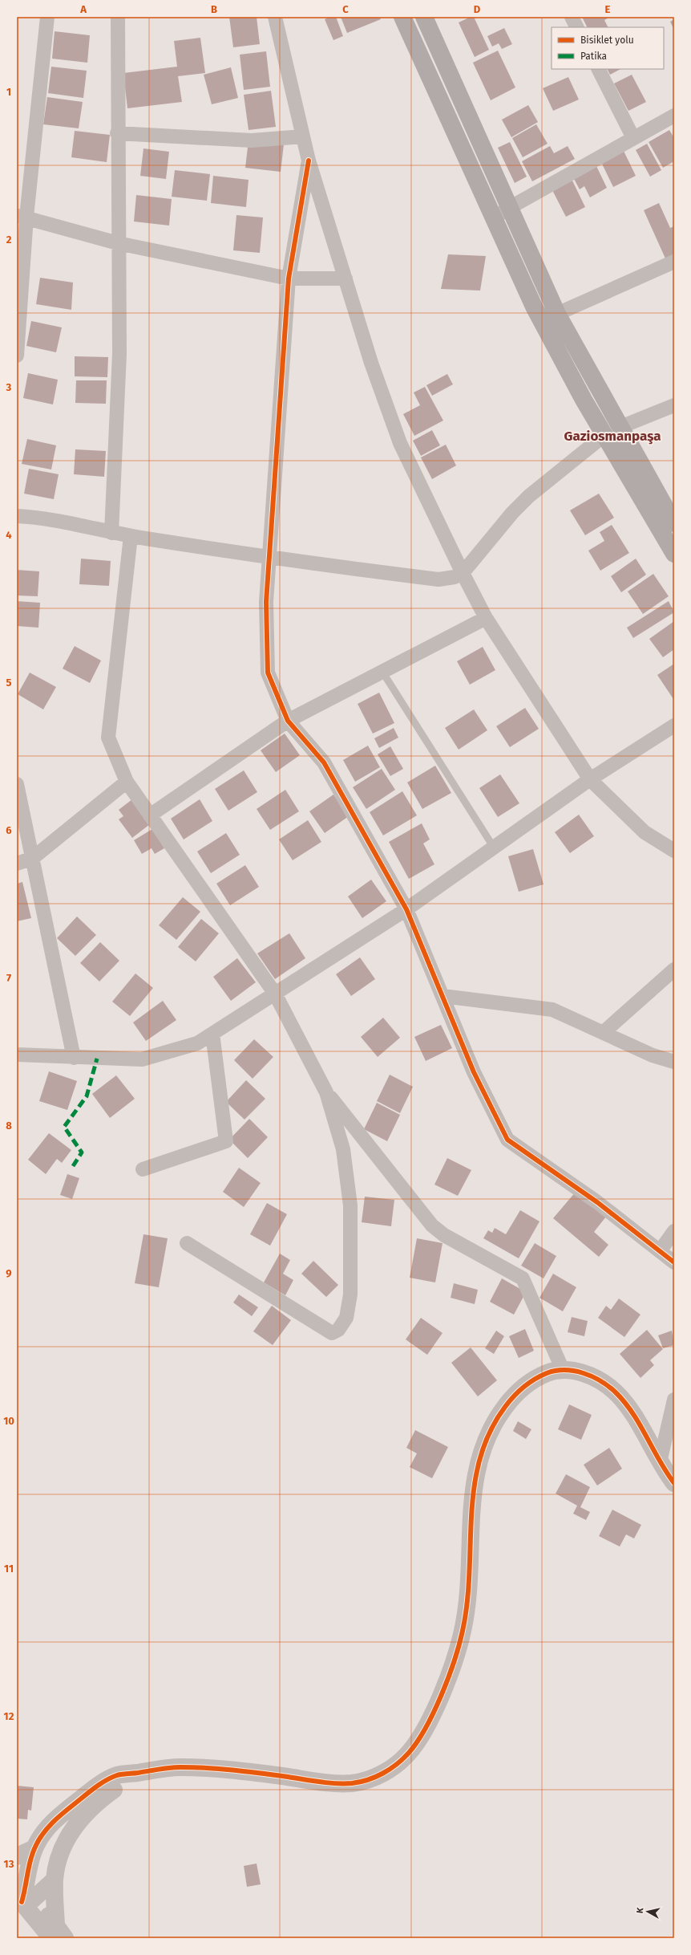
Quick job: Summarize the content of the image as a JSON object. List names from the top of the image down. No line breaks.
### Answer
{"districts":["Gaziosmanpaşa"],"legend":["Bisiklet yolu","Patika"],"north":"left","grid":{"columns":["A","B","C","D","E"],"rows":["1","2","3","4","5","6","7","8","9","10","11","12","13"]}}
